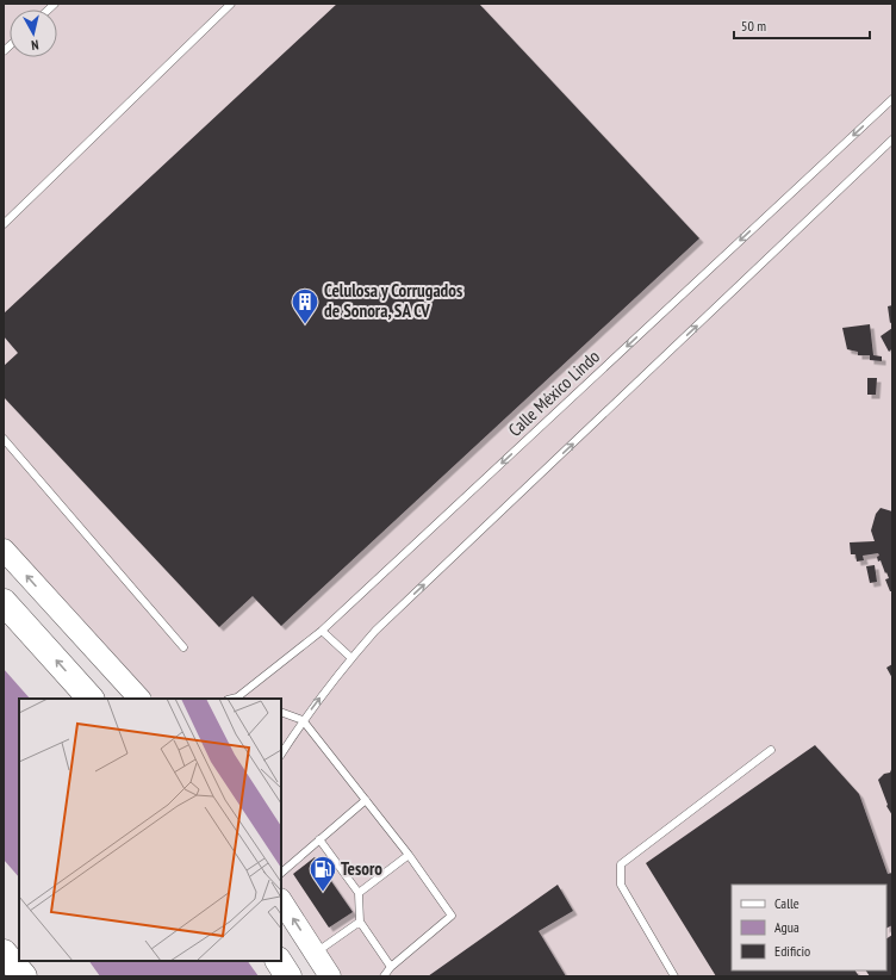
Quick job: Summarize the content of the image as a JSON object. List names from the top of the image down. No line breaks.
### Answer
{"streets":{"lane":["Calle México Lindo"]},"places":{"building":["Celulosa y Corrugados de Sonora, SA CV"],"fuel station":["Tesoro"]},"legend":["Calle","Agua","Edificio"],"scale_bar":"50 m","north":"bottom"}
